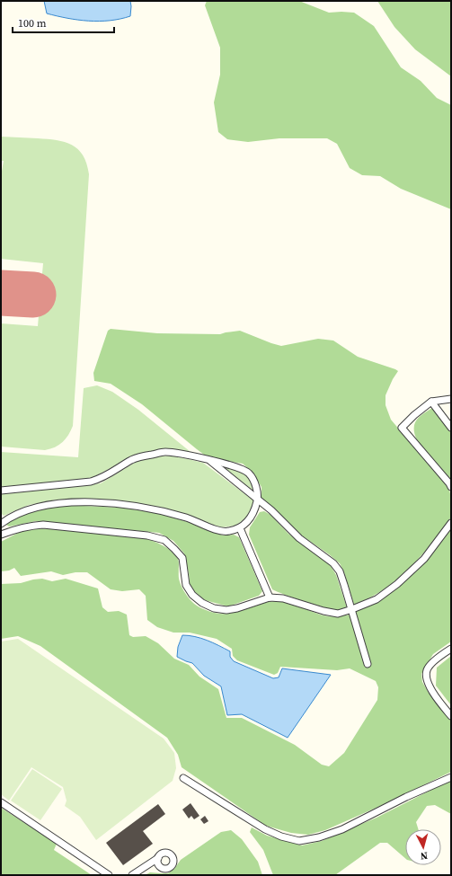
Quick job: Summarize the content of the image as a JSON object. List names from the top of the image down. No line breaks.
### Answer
{"scale_bar":"100 m","north":"bottom"}
